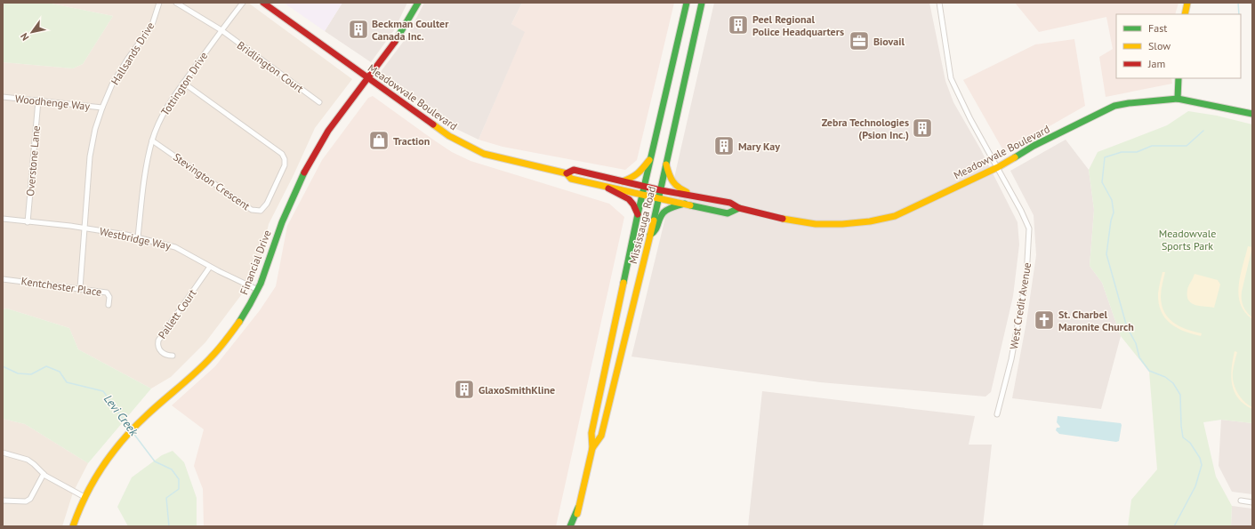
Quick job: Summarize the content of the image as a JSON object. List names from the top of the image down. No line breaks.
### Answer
{"streets":{"main road":["Meadowvale Boulevard","Mississauga Road","Financial Drive"],"street":["Hallsands Drive","Bridlington Court","Tottington Drive","Woodhenge Way","Overstone Lane","Stevington Crescent","Westbridge Way","Kentchester Place","West Credit Avenue","Pallett Court"]},"crossings":[["Hallsands Drive","Woodhenge Way"],["Hallsands Drive","Westbridge Way"],["Hallsands Drive","Kentchester Place"],["Bridlington Court","Tottington Drive"],["Tottington Drive","Stevington Crescent"],["Tottington Drive","Westbridge Way"],["Meadowvale Boulevard","Mississauga Road"],["Meadowvale Boulevard","Financial Drive"],["Meadowvale Boulevard","West Credit Avenue"],["Woodhenge Way","Overstone Lane"],["Overstone Lane","Westbridge Way"],["Westbridge Way","Financial Drive"],["Westbridge Way","Pallett Court"]],"water":["Levi Creek"],"parks":["Meadowvale Sports Park"],"places":{"building":["Peel Regional Police Headquarters","Beckman Coulter Canada Inc.","Zebra Technologies (Psion Inc.)","Mary Kay","GlaxoSmithKline"],"office":["Biovail"],"shop":["Traction"],"church":["St. Charbel Maronite Church"]},"legend":["Fast","Slow","Jam"],"north":"bottom left"}
